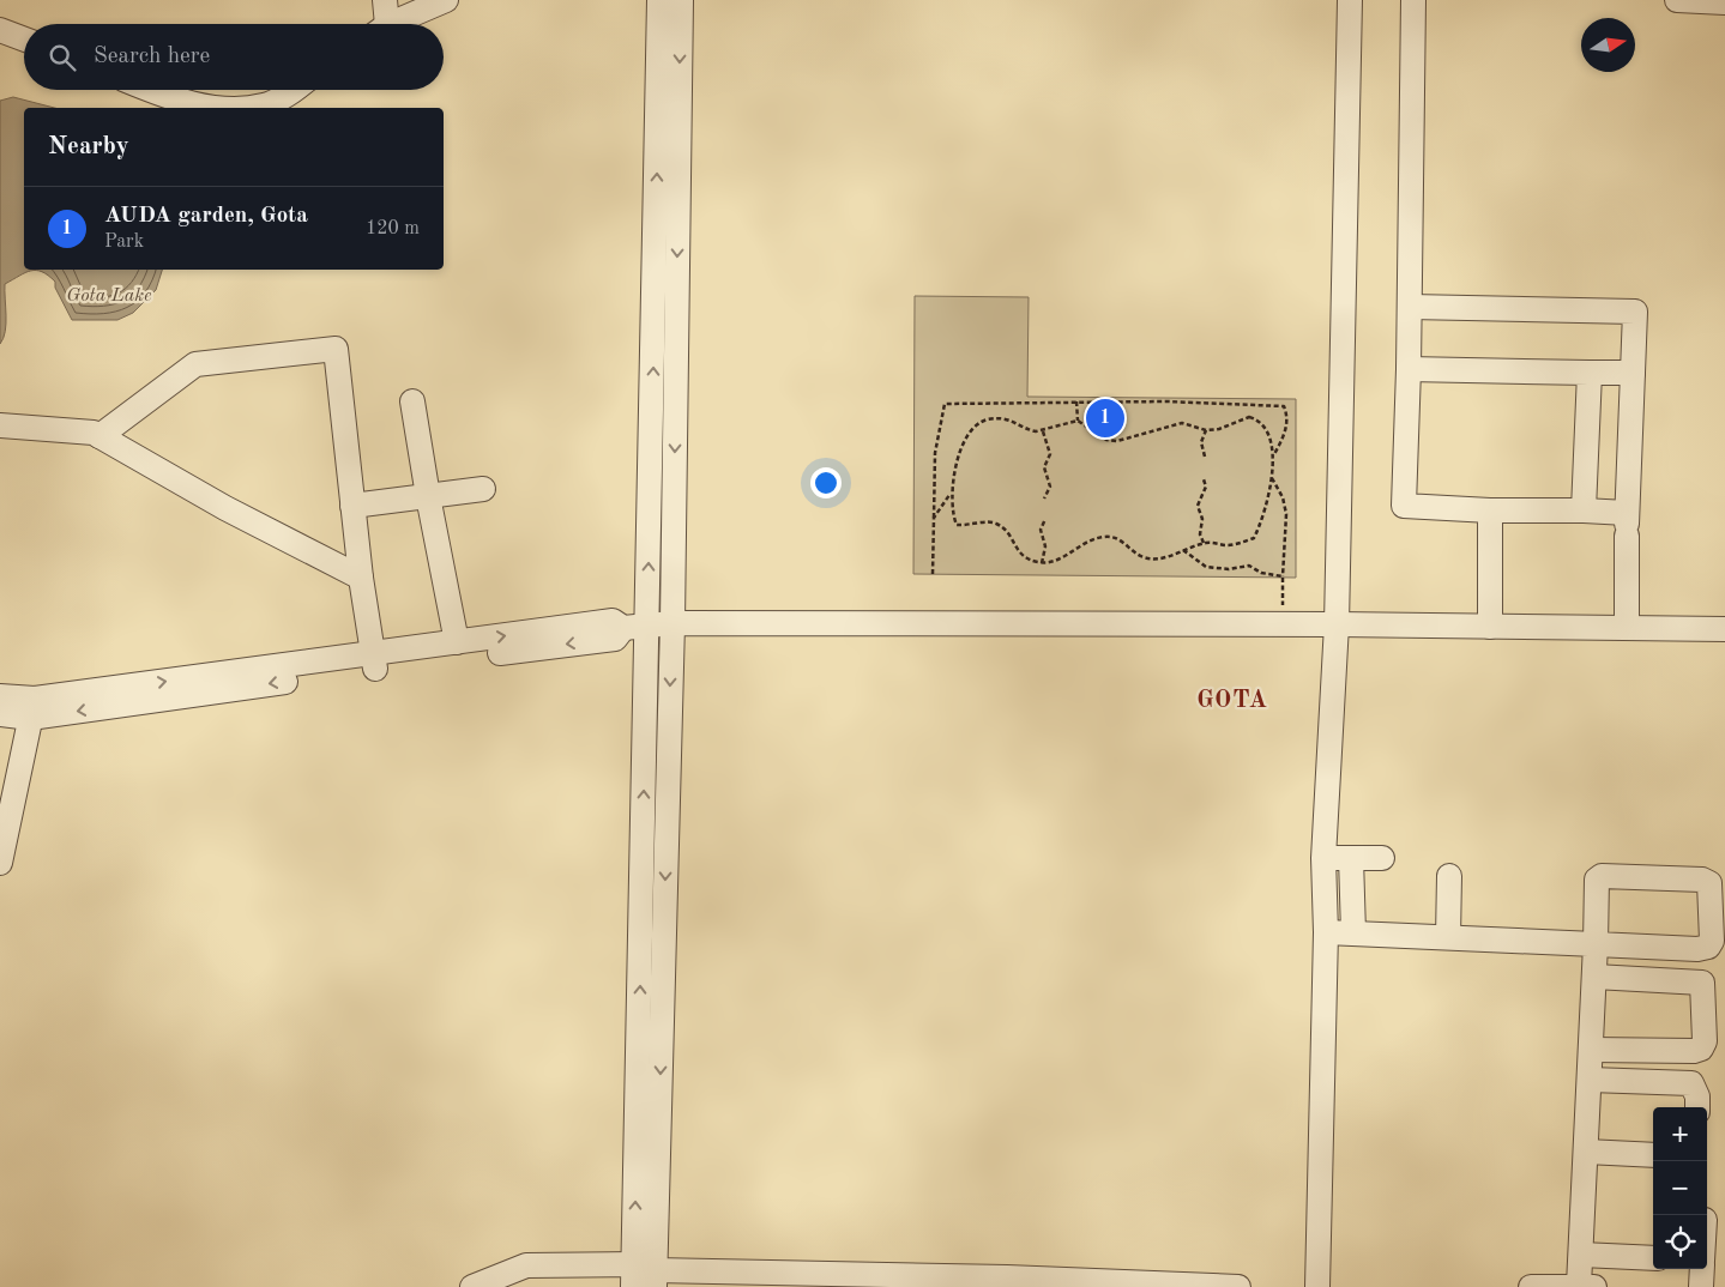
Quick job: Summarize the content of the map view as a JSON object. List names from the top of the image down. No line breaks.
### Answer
{"districts":["GOTA"],"water":["Gota Lake"],"north":"right","page":{"search":"Search here","heading":"Nearby","list":[{"mark":"1","name":"AUDA garden, Gota","note":"Park","value":"120 m"}],"pins":"1","map_buttons":["+","−"]}}
